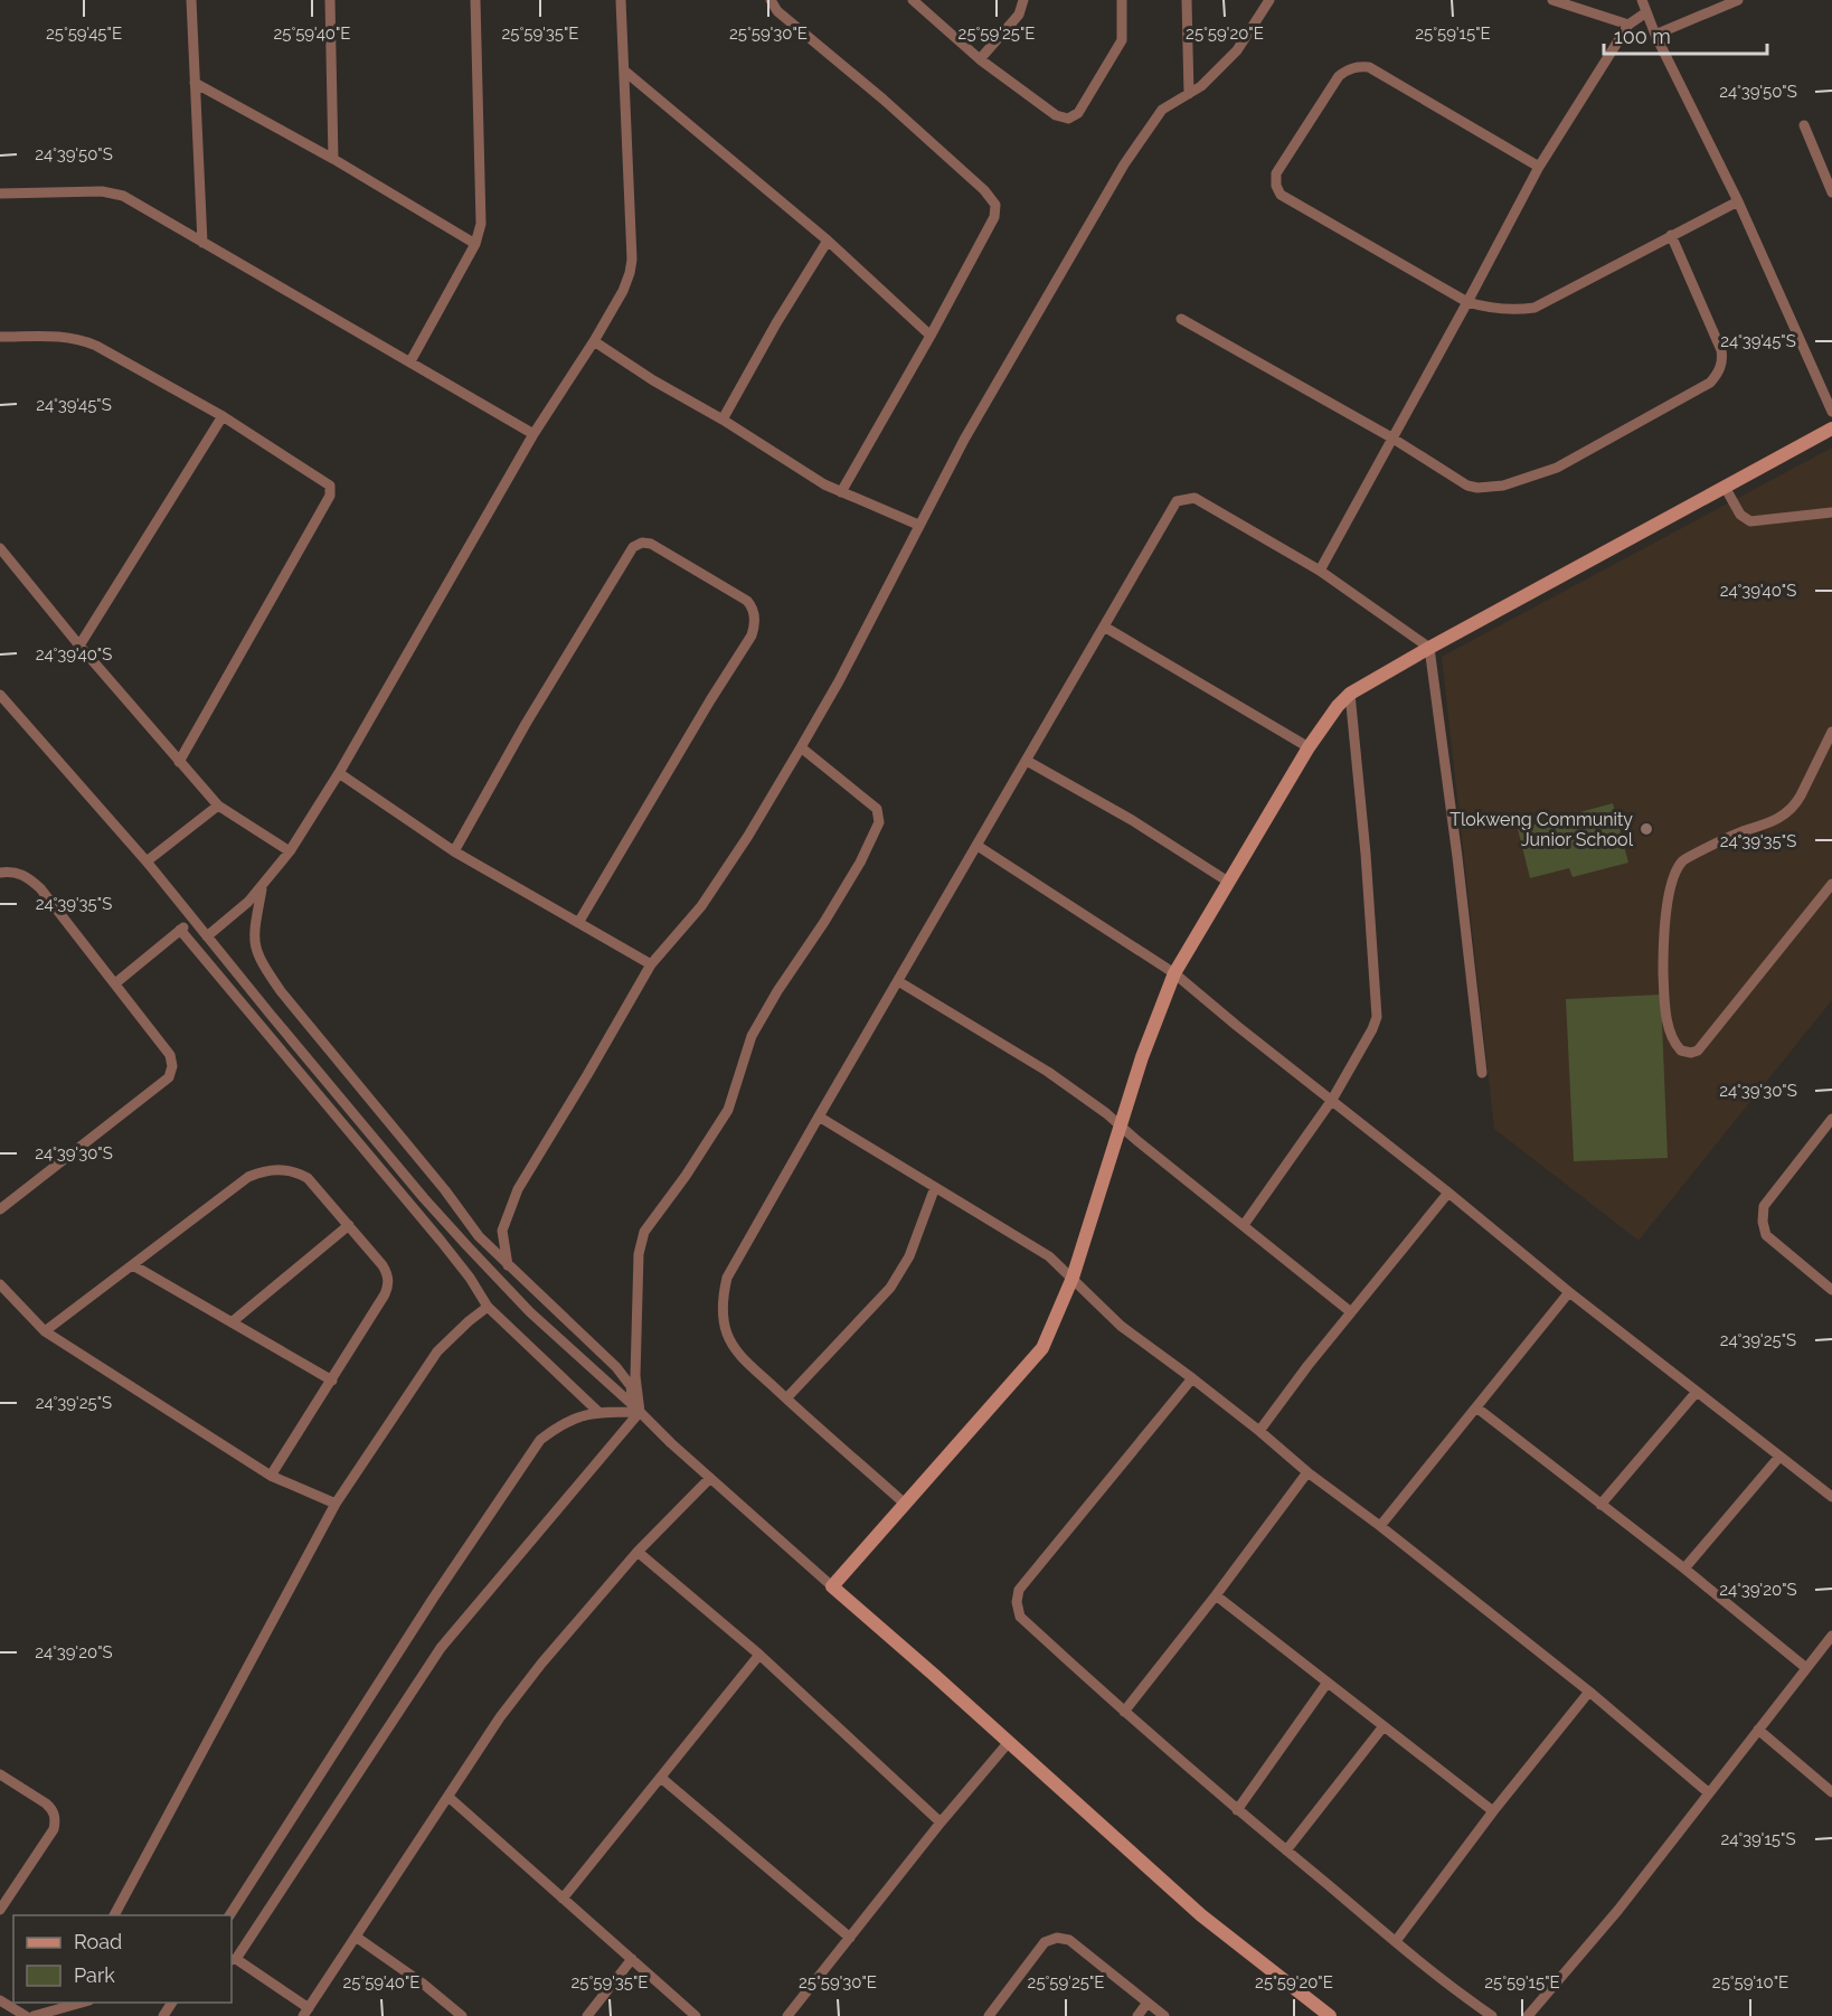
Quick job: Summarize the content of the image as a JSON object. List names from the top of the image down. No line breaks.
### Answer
{"places":["Tlokweng Community Junior School"],"legend":["Road","Park"],"scale_bar":"100 m","coordinates":["25°59'45\"E","25°59'40\"E","25°59'35\"E","25°59'30\"E","25°59'25\"E","25°59'20\"E","25°59'15\"E","24°39'50\"S","24°39'45\"S","24°39'40\"S","24°39'35\"S","24°39'30\"S","24°39'25\"S","24°39'20\"S","24°39'15\"S","25°59'10\"E"]}
